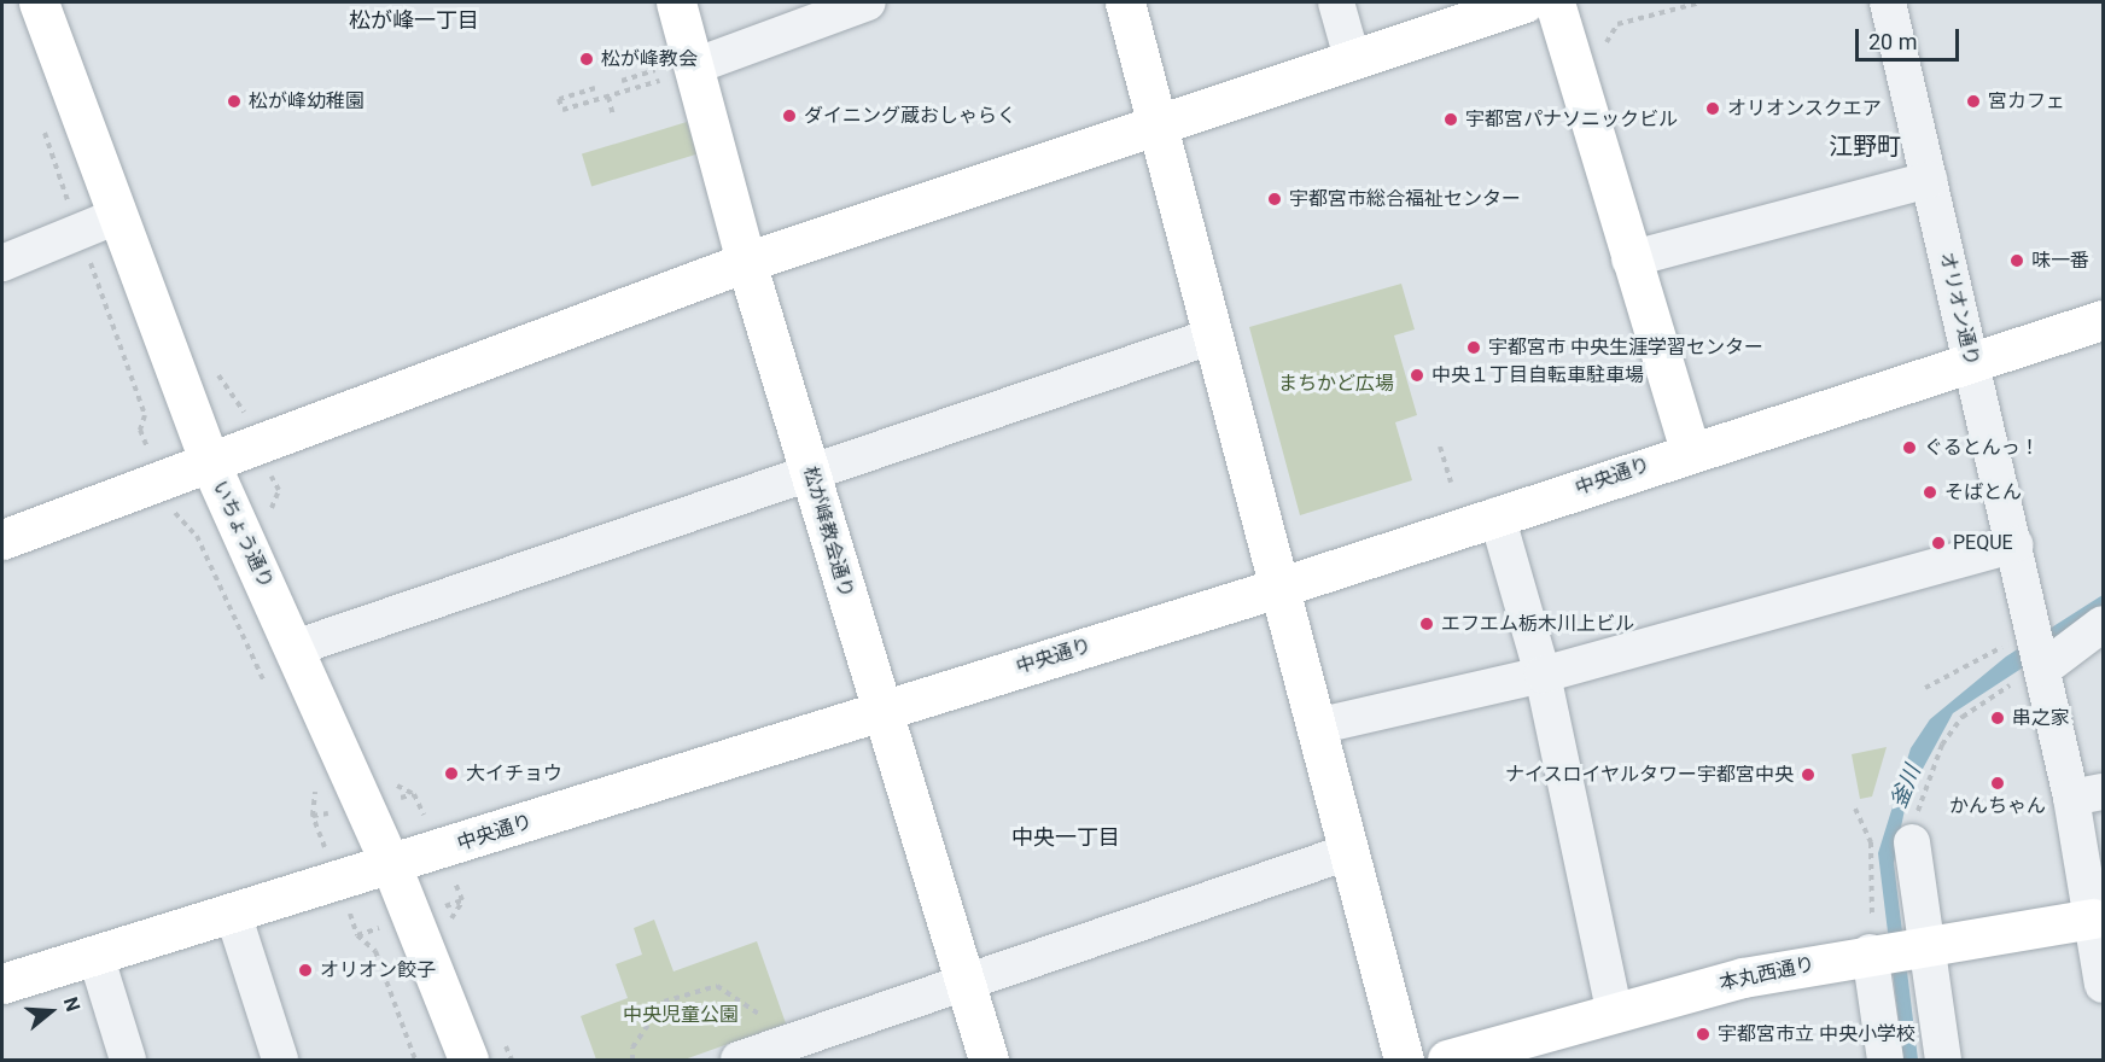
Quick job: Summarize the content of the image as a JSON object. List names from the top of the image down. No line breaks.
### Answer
{"streets":{"street":["オリオン通り","中央通り","松が峰教会通り","いちょう通り","本丸西通り"]},"crossings":[["オリオン通り","中央通り"],["中央通り","松が峰教会通り"],["中央通り","いちょう通り"]],"districts":["松が峰一丁目","江野町","中央一丁目"],"water":["釜川"],"parks":["まちかど広場","中央児童公園"],"places":["松が峰教会","松が峰幼稚園","宮カフェ","オリオンスクエア","ダイニング蔵おしゃらく","宇都宮パナソニックビル","宇都宮市総合福祉センター","味一番","宇都宮市 中央生涯学習センター","中央１丁目自転車駐車場","ぐるとんっ！","そばとん","PEQUE","エフエム栃木川上ビル","串之家","大イチョウ","ナイスロイヤルタワー宇都宮中央","かんちゃん","オリオン餃子","宇都宮市立 中央小学校"],"scale_bar":"20 m","north":"right"}
